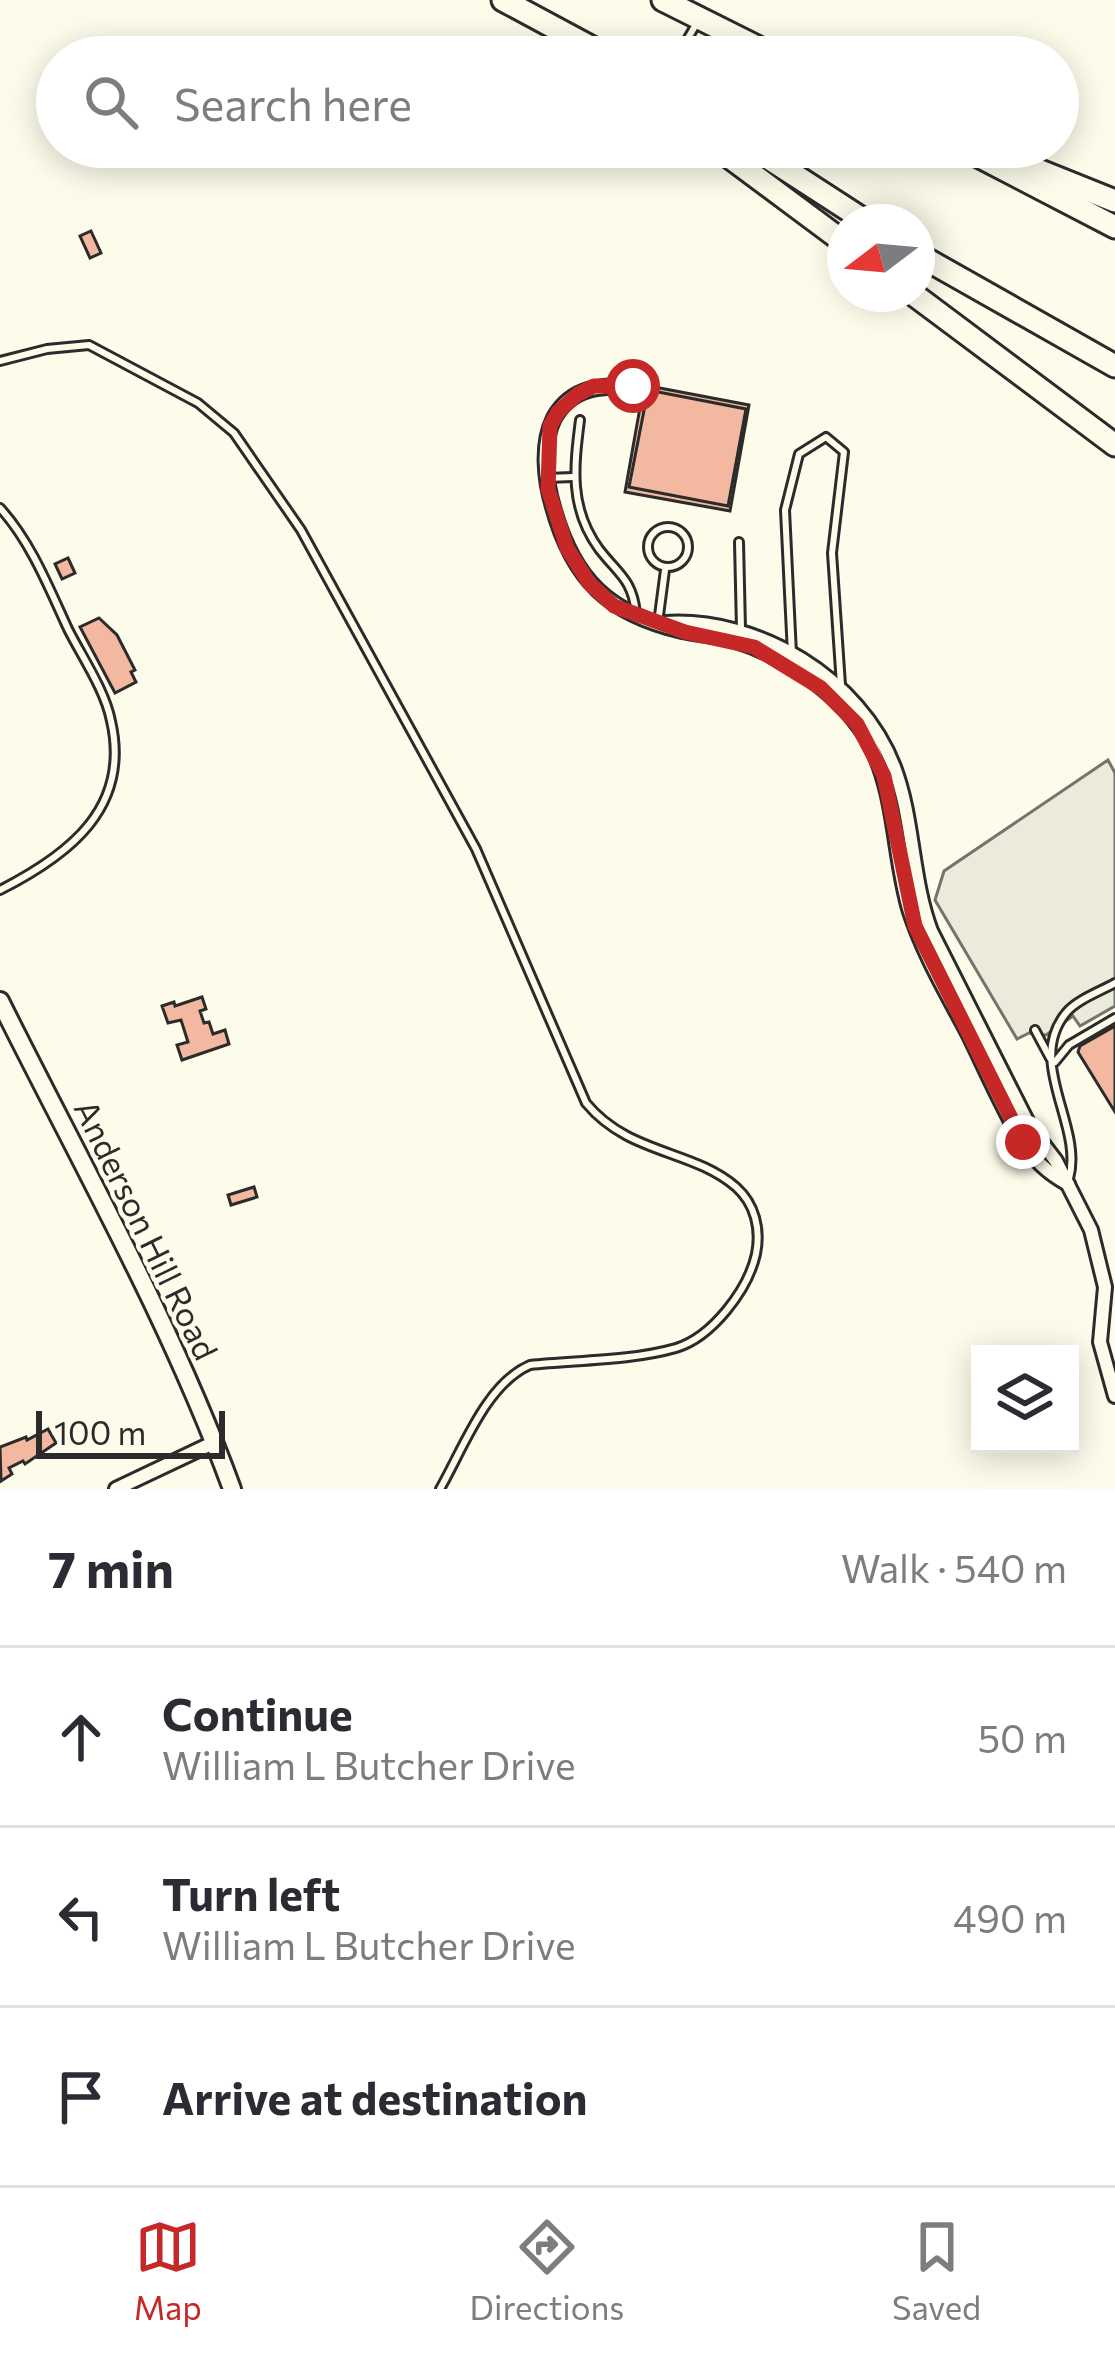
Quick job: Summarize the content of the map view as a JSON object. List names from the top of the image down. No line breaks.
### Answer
{"streets":{"main road":["Anderson Hill Road"]},"scale_bar":"100 m","north":"left","page":{"search":"Search here","scale":"100 m","heading":["7 min","Walk · 540 m"],"list":[["Continue","William L Butcher Drive","50 m"],["Turn left","William L Butcher Drive","490 m"],"Arrive at destination"],"nav":["Map","Directions","Saved"]}}
